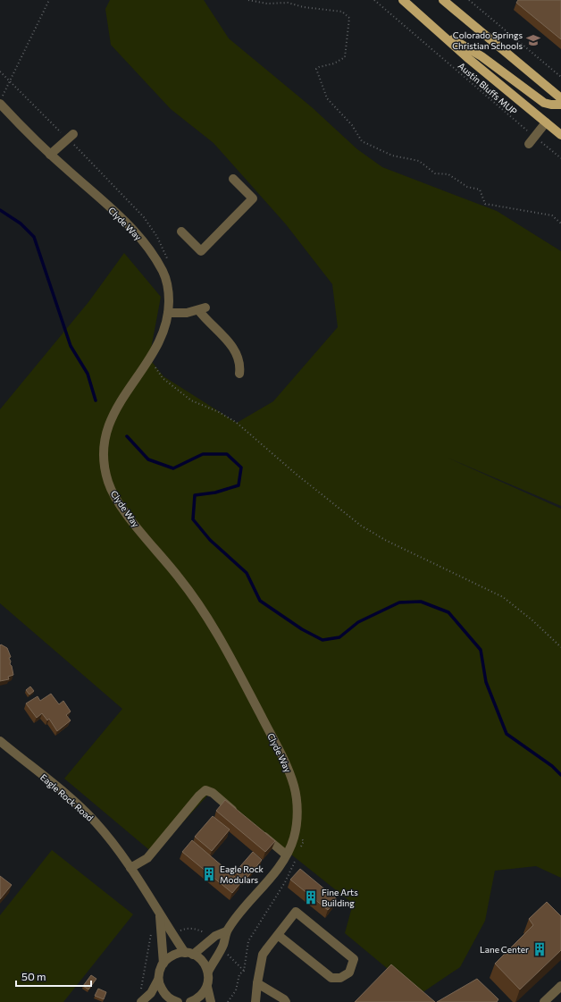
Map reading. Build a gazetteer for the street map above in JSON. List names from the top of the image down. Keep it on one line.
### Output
{"streets":{"street":["Clyde Way","Eagle Rock Road"],"path":["Austin Bluffs MUP"]},"places":{"school or university":["Colorado Springs Christian Schools"],"building":["Eagle Rock Modulars","Fine Arts Building","Lane Center"]},"scale_bar":"50 m"}
